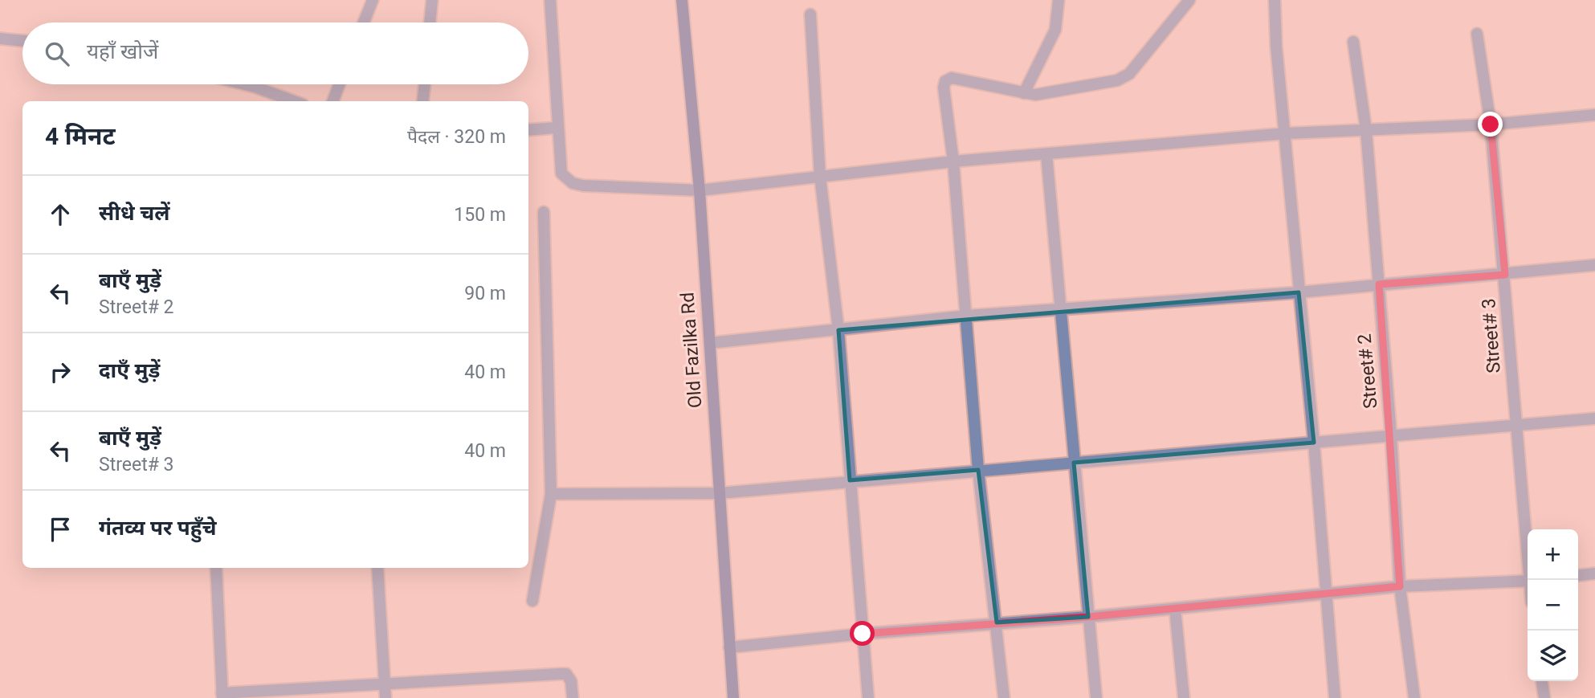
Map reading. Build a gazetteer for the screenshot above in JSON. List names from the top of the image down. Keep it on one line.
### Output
{"streets":{"main road":["Old Fazilka Rd"],"street":["Street# 3","Street# 2"]},"page":{"search":"यहाँ खोजें","heading":["4 मिनट","पैदल · 320 m"],"list":[["सीधे चलें","150 m"],["बाएँ मुड़ें","Street# 2","90 m"],["दाएँ मुड़ें","40 m"],["बाएँ मुड़ें","Street# 3","40 m"],"गंतव्य पर पहुँचे"],"map_buttons":["+","−"]}}
